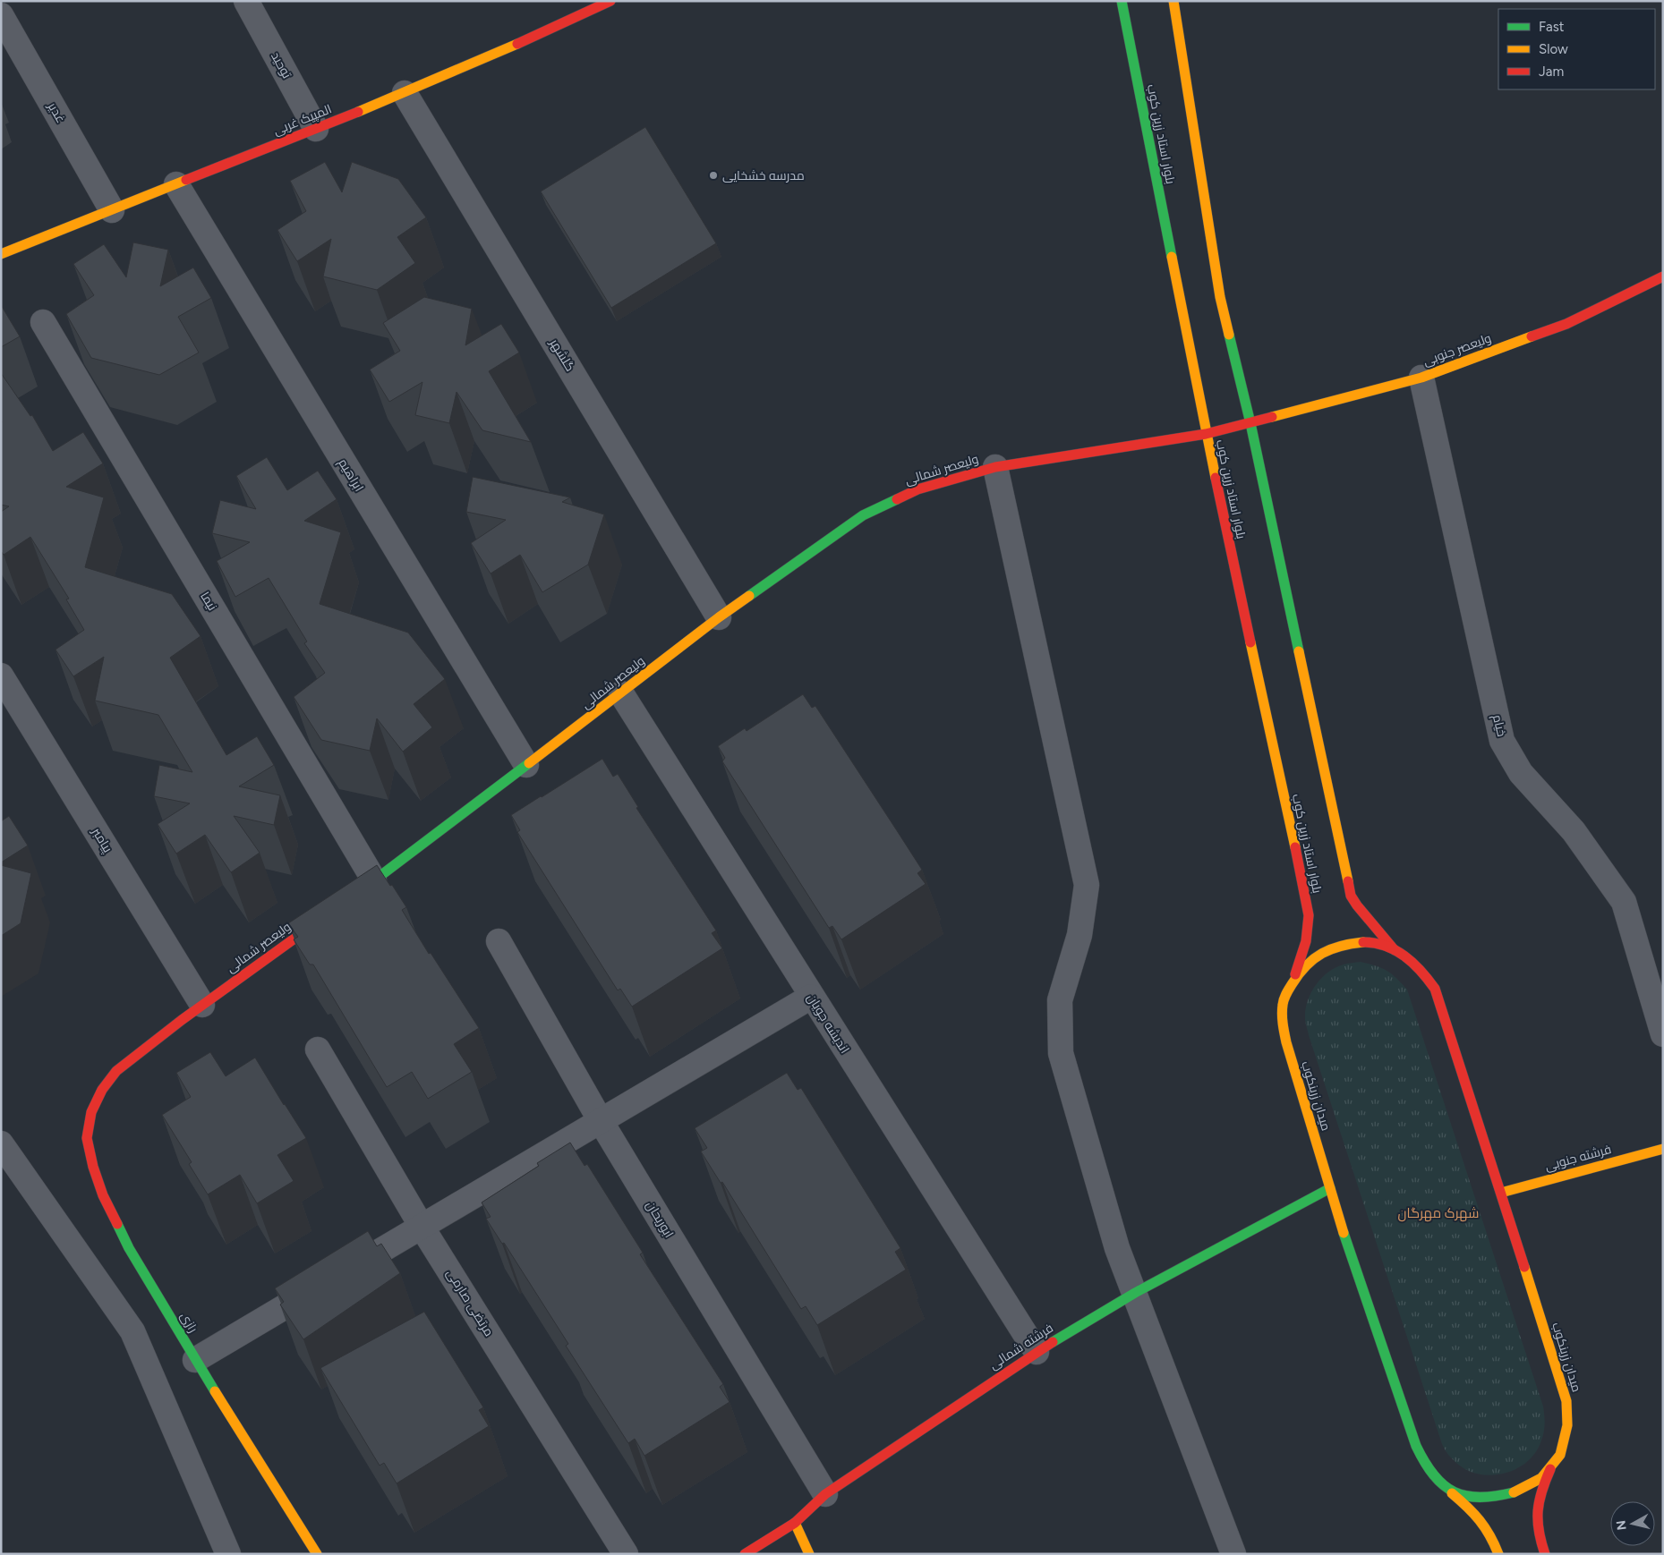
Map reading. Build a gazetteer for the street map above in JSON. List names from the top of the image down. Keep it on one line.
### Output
{"streets":{"street":["توحید","غدیر","المپیک غربی","بلوار استاد زرین کوب","ولیعصر جنوبی","گلشهر","ولیعصر شمالی","ابراهیم","نیما","خیام","پیامبر","اندیشه جویان","میدان زرینکوب","فرشته جنوبی","ابوریحان","مرتضی صارمی","رازی","فرشته شمالی"]},"crossings":[["توحید","المپیک غربی"],["غدیر","المپیک غربی"],["المپیک غربی","گلشهر"],["المپیک غربی","ابراهیم"],["بلوار استاد زرین کوب","ولیعصر جنوبی"],["بلوار استاد زرین کوب","ولیعصر شمالی"],["بلوار استاد زرین کوب","میدان زرینکوب"],["ولیعصر جنوبی","ولیعصر شمالی"],["ولیعصر جنوبی","خیام"],["گلشهر","ولیعصر شمالی"],["ولیعصر شمالی","ابراهیم"],["ولیعصر شمالی","نیما"],["ولیعصر شمالی","پیامبر"],["ولیعصر شمالی","اندیشه جویان"],["ولیعصر شمالی","رازی"],["اندیشه جویان","فرشته شمالی"],["میدان زرینکوب","فرشته جنوبی"],["میدان زرینکوب","فرشته شمالی"],["ابوریحان","فرشته شمالی"]],"districts":["شهرک مهرگان"],"places":["مدرسه خشخایی"],"legend":["Fast","Slow","Jam"],"north":"left"}
